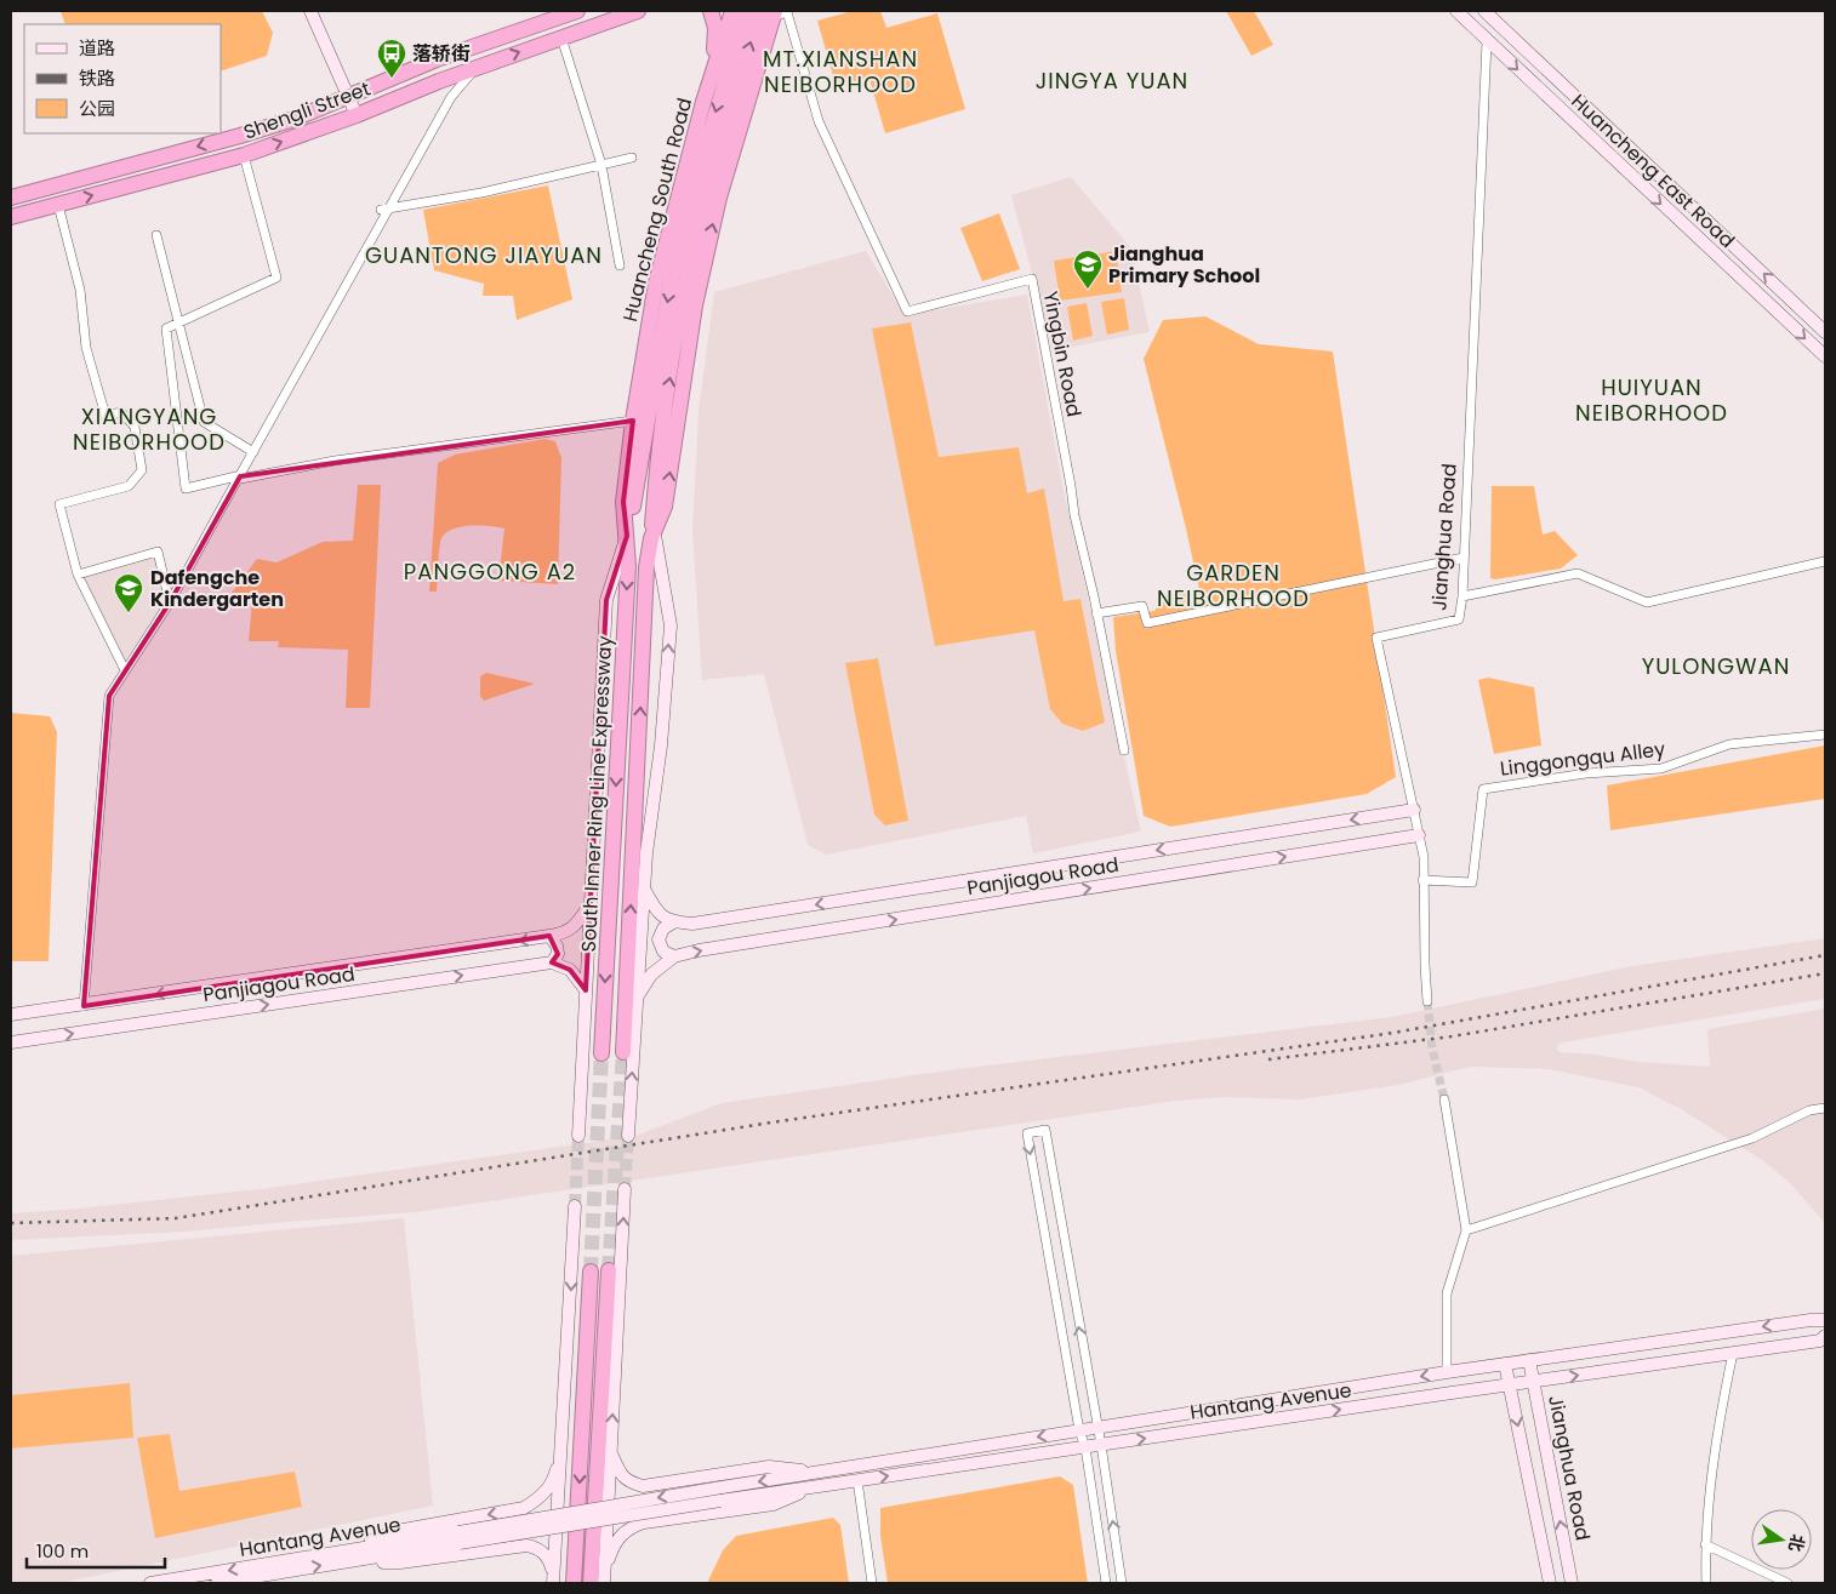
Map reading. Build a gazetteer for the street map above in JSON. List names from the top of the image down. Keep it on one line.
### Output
{"streets":{"highway":["Shengli Street","Huancheng South Road","South Inner Ring Line Expressway"],"main road":["Huancheng East Road","Jianghua Road","Panjiagou Road","Hantang Avenue"],"street":["Yingbin Road","Linggongqu Alley"]},"crossings":[["Huancheng East Road","Jianghua Road"],["Huancheng South Road","South Inner Ring Line Expressway"],["Yingbin Road","South Inner Ring Line Expressway"],["Jianghua Road","Linggongqu Alley"],["Jianghua Road","Panjiagou Road"],["Jianghua Road","Hantang Avenue"]],"districts":["MT.XIANSHAN NEIBORHOOD","JINGYA YUAN","GUANTONG JIAYUAN","HUIYUAN NEIBORHOOD","XIANGYANG NEIBORHOOD","PANGGONG A2","GARDEN NEIBORHOOD","YULONGWAN"],"places":{"bus stop":["落轿街"],"school or university":["Jianghua Primary School","Dafengche Kindergarten"]},"legend":["道路","铁路","公园"],"scale_bar":"100 m","north":"right"}
